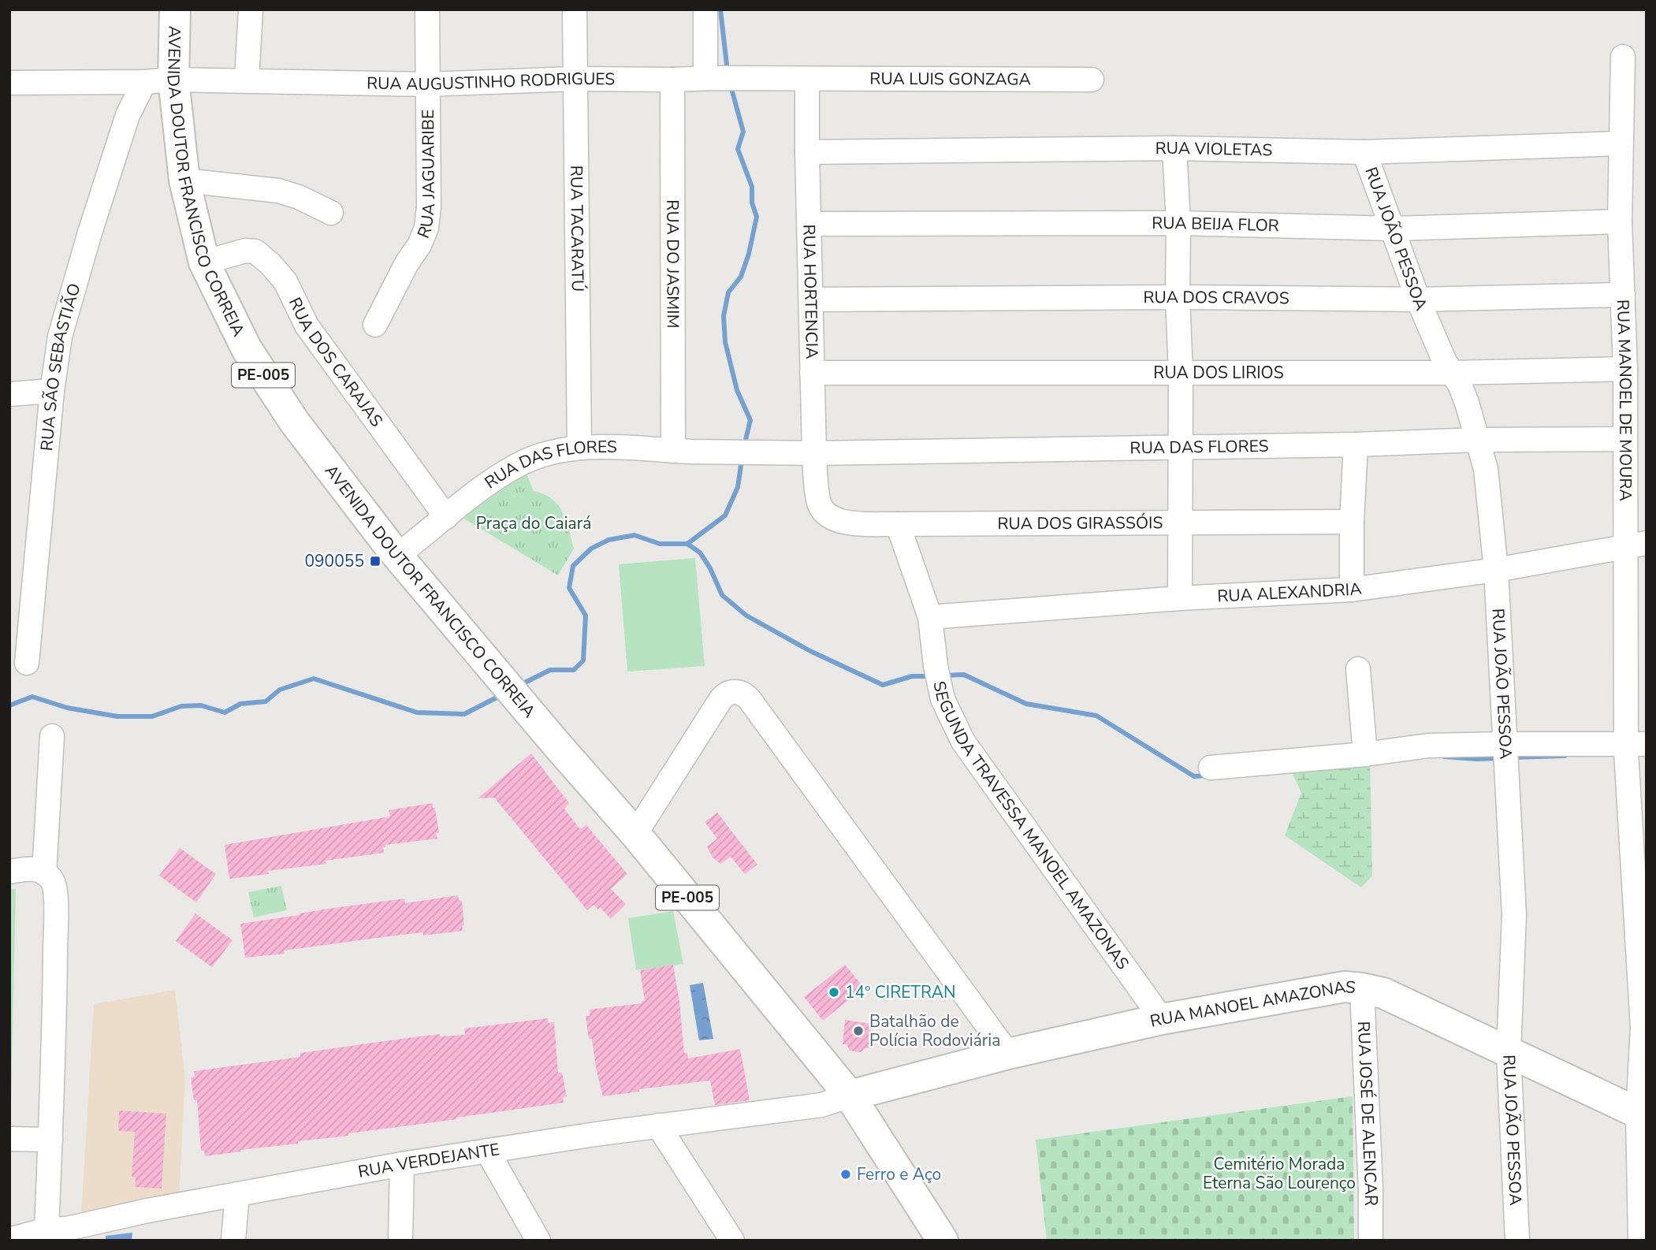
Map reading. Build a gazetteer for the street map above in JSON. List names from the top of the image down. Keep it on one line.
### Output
{"streets":{"main road":["AVENIDA DOUTOR FRANCISCO CORREIA","PE-005","RUA MANOEL AMAZONAS"],"street":["RUA LUIS GONZAGA","RUA AUGUSTINHO RODRIGUES","RUA VIOLETAS","RUA JAGUARIBE","RUA BEIJA FLOR","RUA TACARATÚ","RUA JOÃO PESSOA","RUA DO JASMIM","RUA HORTENCIA","RUA DOS CRAVOS","RUA DOS CARAJAS","RUA SÃO SEBASTIÃO","RUA DOS LIRIOS","RUA MANOEL DE MOURA","RUA DAS FLORES","RUA DOS GIRASSÓIS","RUA ALEXANDRIA","SEGUNDA TRAVESSA MANOEL AMAZONAS","RUA JOSÉ DE ALENCAR","RUA VERDEJANTE"]},"crossings":[["RUA LUIS GONZAGA","RUA AUGUSTINHO RODRIGUES"],["RUA LUIS GONZAGA","RUA HORTENCIA"],["RUA AUGUSTINHO RODRIGUES","RUA JAGUARIBE"],["RUA AUGUSTINHO RODRIGUES","AVENIDA DOUTOR FRANCISCO CORREIA"],["RUA AUGUSTINHO RODRIGUES","RUA TACARATÚ"],["RUA AUGUSTINHO RODRIGUES","RUA DO JASMIM"],["RUA AUGUSTINHO RODRIGUES","RUA HORTENCIA"],["RUA AUGUSTINHO RODRIGUES","RUA SÃO SEBASTIÃO"],["RUA VIOLETAS","RUA JOÃO PESSOA"],["RUA VIOLETAS","RUA HORTENCIA"],["RUA VIOLETAS","RUA MANOEL DE MOURA"],["AVENIDA DOUTOR FRANCISCO CORREIA","RUA DOS CARAJAS"],["AVENIDA DOUTOR FRANCISCO CORREIA","RUA SÃO SEBASTIÃO"],["AVENIDA DOUTOR FRANCISCO CORREIA","PE-005"],["AVENIDA DOUTOR FRANCISCO CORREIA","RUA DAS FLORES"],["AVENIDA DOUTOR FRANCISCO CORREIA","RUA MANOEL AMAZONAS"],["AVENIDA DOUTOR FRANCISCO CORREIA","RUA VERDEJANTE"],["RUA BEIJA FLOR","RUA JOÃO PESSOA"],["RUA BEIJA FLOR","RUA HORTENCIA"],["RUA BEIJA FLOR","RUA MANOEL DE MOURA"],["RUA TACARATÚ","RUA DAS FLORES"],["RUA JOÃO PESSOA","RUA DOS CRAVOS"],["RUA JOÃO PESSOA","RUA DOS LIRIOS"],["RUA JOÃO PESSOA","RUA DAS FLORES"],["RUA JOÃO PESSOA","RUA ALEXANDRIA"],["RUA JOÃO PESSOA","RUA MANOEL AMAZONAS"],["RUA DO JASMIM","RUA DAS FLORES"],["RUA HORTENCIA","RUA DOS CRAVOS"],["RUA HORTENCIA","RUA DOS LIRIOS"],["RUA HORTENCIA","RUA DAS FLORES"],["RUA HORTENCIA","RUA DOS GIRASSÓIS"],["RUA DOS CRAVOS","RUA MANOEL DE MOURA"],["RUA DOS CARAJAS","RUA DAS FLORES"],["RUA DOS LIRIOS","RUA MANOEL DE MOURA"],["PE-005","RUA MANOEL AMAZONAS"],["PE-005","RUA VERDEJANTE"],["RUA MANOEL DE MOURA","RUA DAS FLORES"],["RUA MANOEL DE MOURA","RUA ALEXANDRIA"],["RUA MANOEL DE MOURA","RUA MANOEL AMAZONAS"],["RUA ALEXANDRIA","SEGUNDA TRAVESSA MANOEL AMAZONAS"],["SEGUNDA TRAVESSA MANOEL AMAZONAS","RUA MANOEL AMAZONAS"],["RUA MANOEL AMAZONAS","RUA JOSÉ DE ALENCAR"],["RUA MANOEL AMAZONAS","RUA VERDEJANTE"]],"parks":["Praça do Caiará","Cemitério Morada Eterna São Lourenço"],"places":{"transit":["090055"],"other":["14º CIRETRAN","Batalhão de Polícia Rodoviária","Ferro e Aço"]}}
